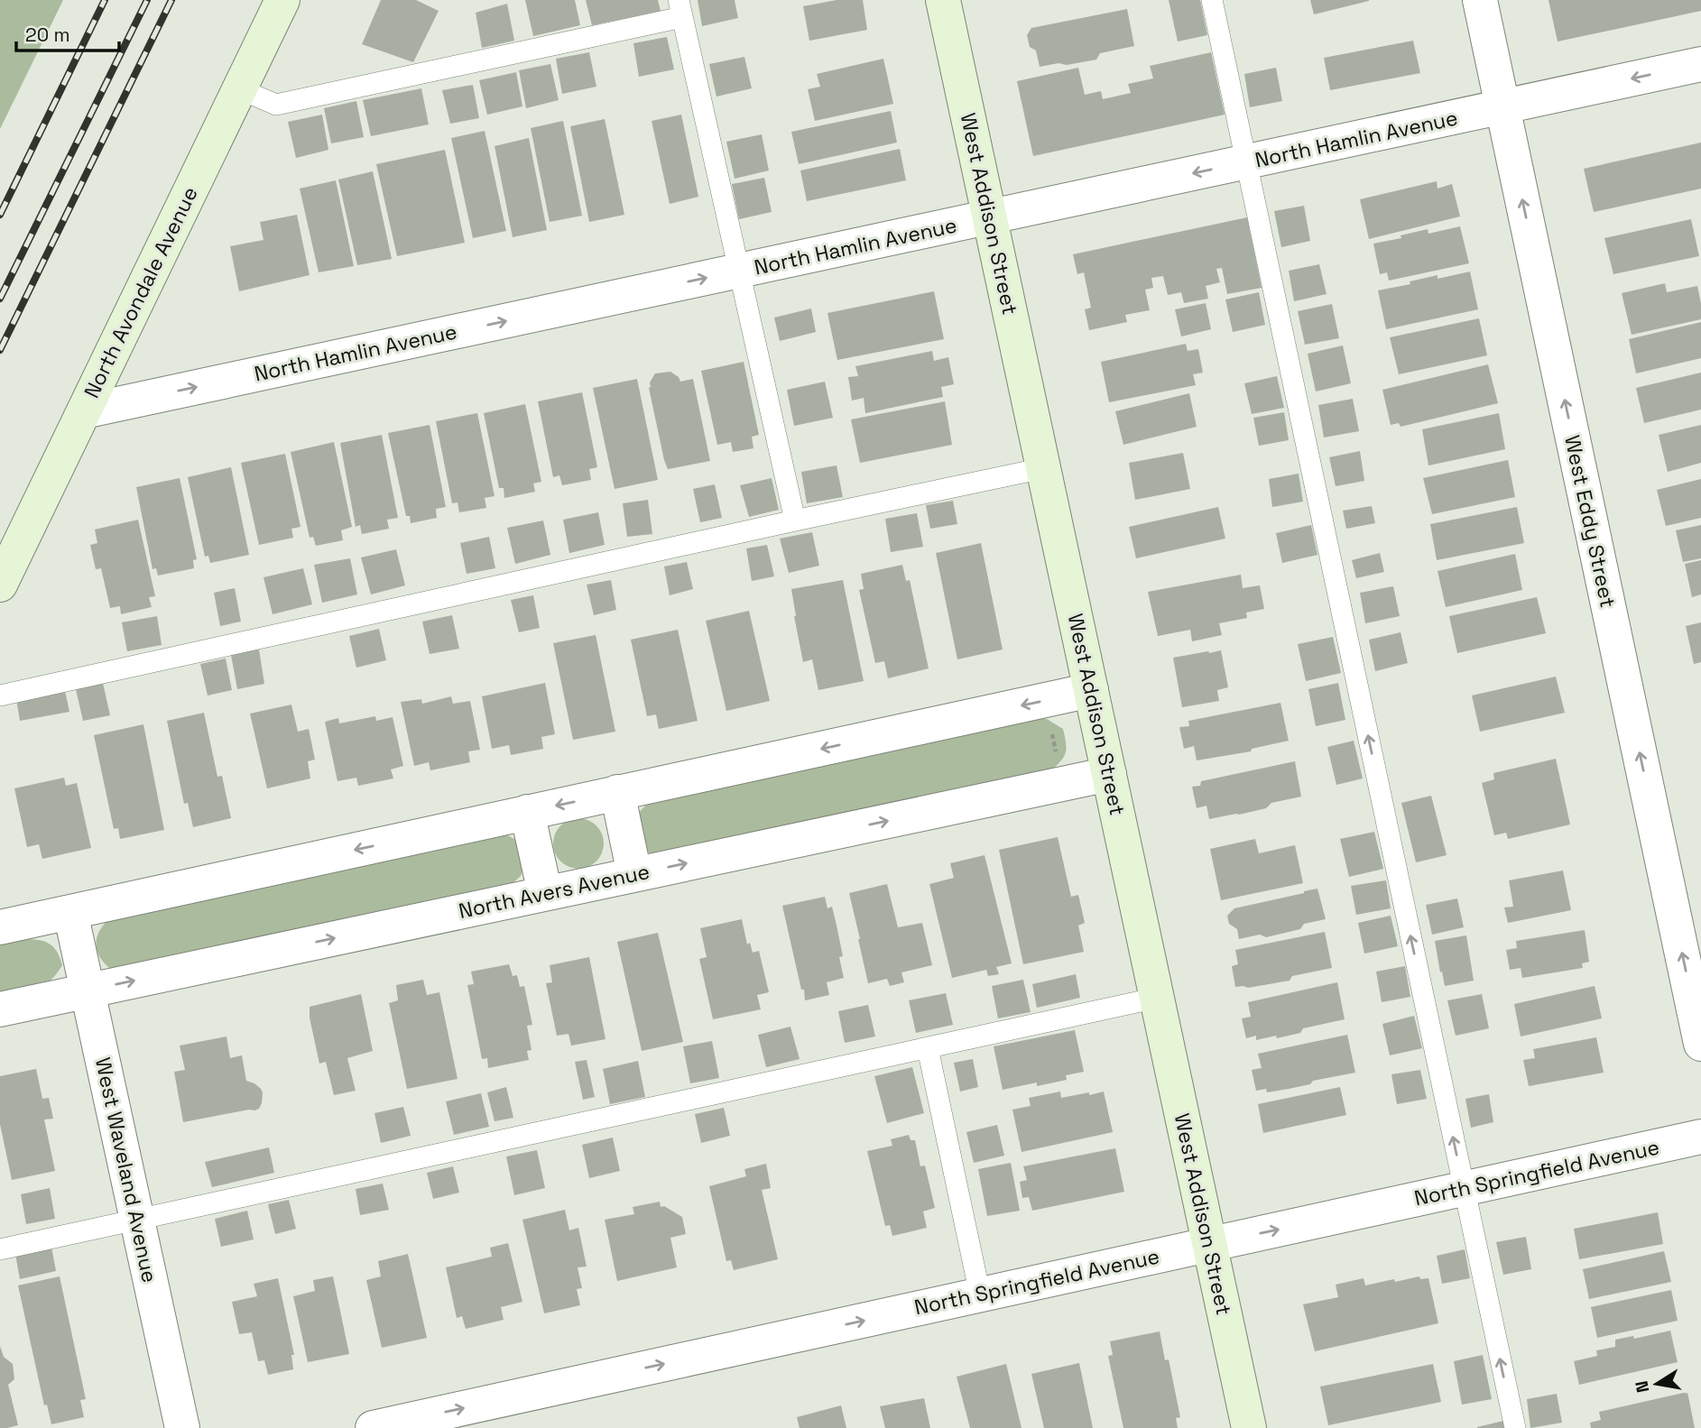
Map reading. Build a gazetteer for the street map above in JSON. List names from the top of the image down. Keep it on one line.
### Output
{"streets":{"street":["North Hamlin Avenue","West Addison Street","North Avondale Avenue","West Eddy Street","North Avers Avenue","West Waveland Avenue","North Springfield Avenue"]},"crossings":[["North Hamlin Avenue","West Addison Street"],["North Hamlin Avenue","North Avondale Avenue"],["North Hamlin Avenue","West Eddy Street"],["West Addison Street","North Avers Avenue"],["West Addison Street","North Springfield Avenue"],["North Avers Avenue","West Waveland Avenue"]],"one_way":["West Eddy Street","North Springfield Avenue"],"scale_bar":"20 m","north":"left"}
